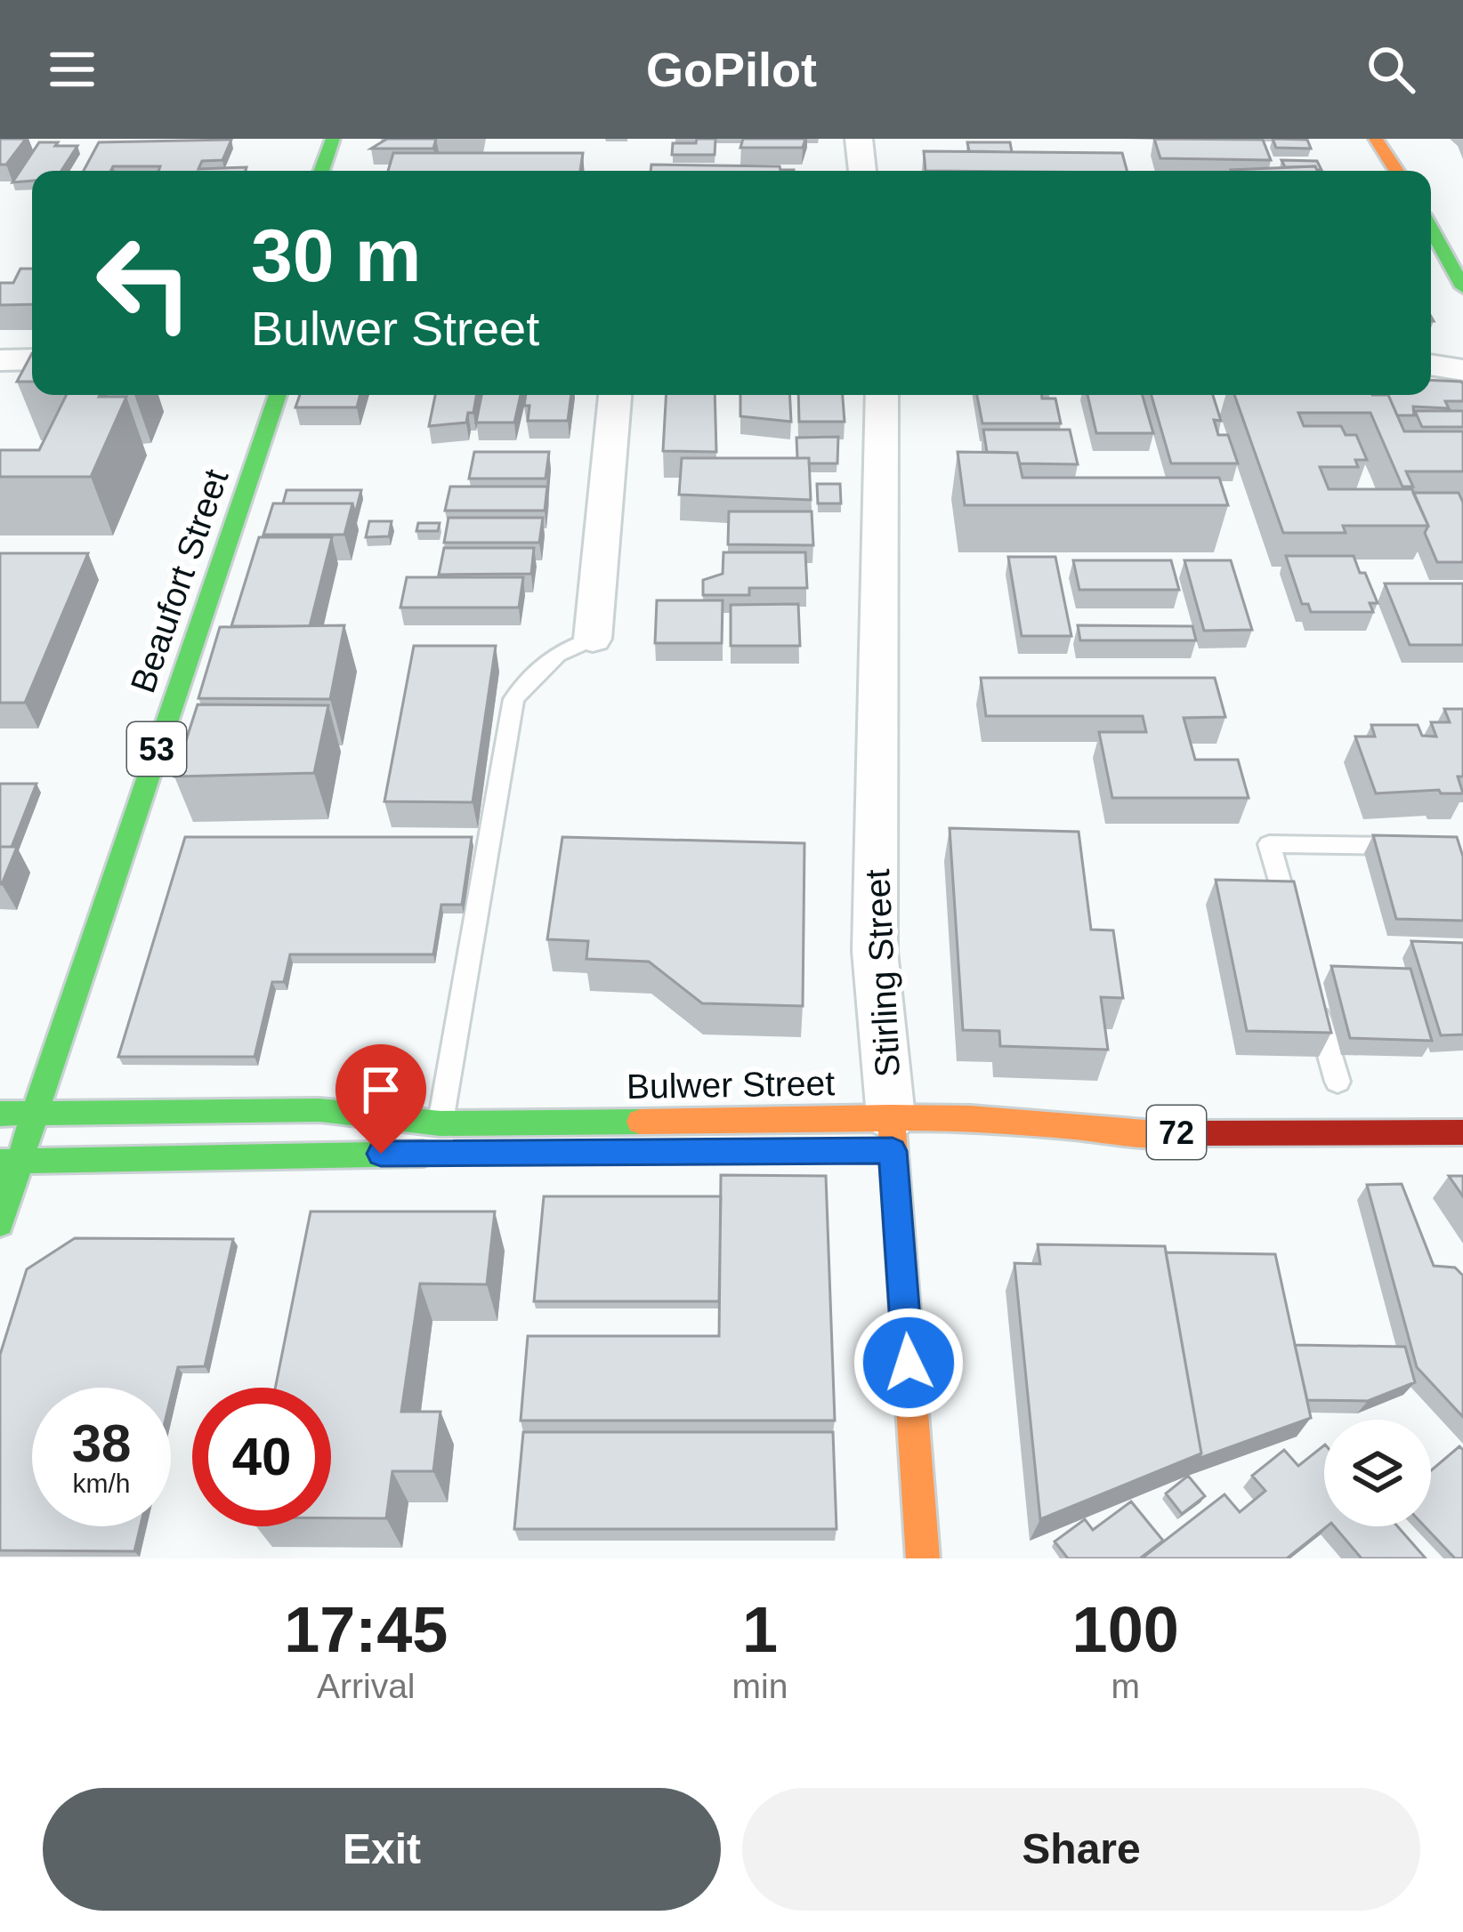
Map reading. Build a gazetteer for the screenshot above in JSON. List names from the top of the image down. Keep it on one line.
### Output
{"streets":{"main road":["Beaufort Street","53","Stirling Street","Bulwer Street","72"]},"crossings":[["Beaufort Street","Bulwer Street"],["Stirling Street","Bulwer Street"]],"page":{"header":"GoPilot","turn":["30 m","Bulwer Street"],"speed":"38 km/h","limit":"40","eta":["17:45","Arrival","1","min","100","m"],"buttons":["Exit","Share"]}}
